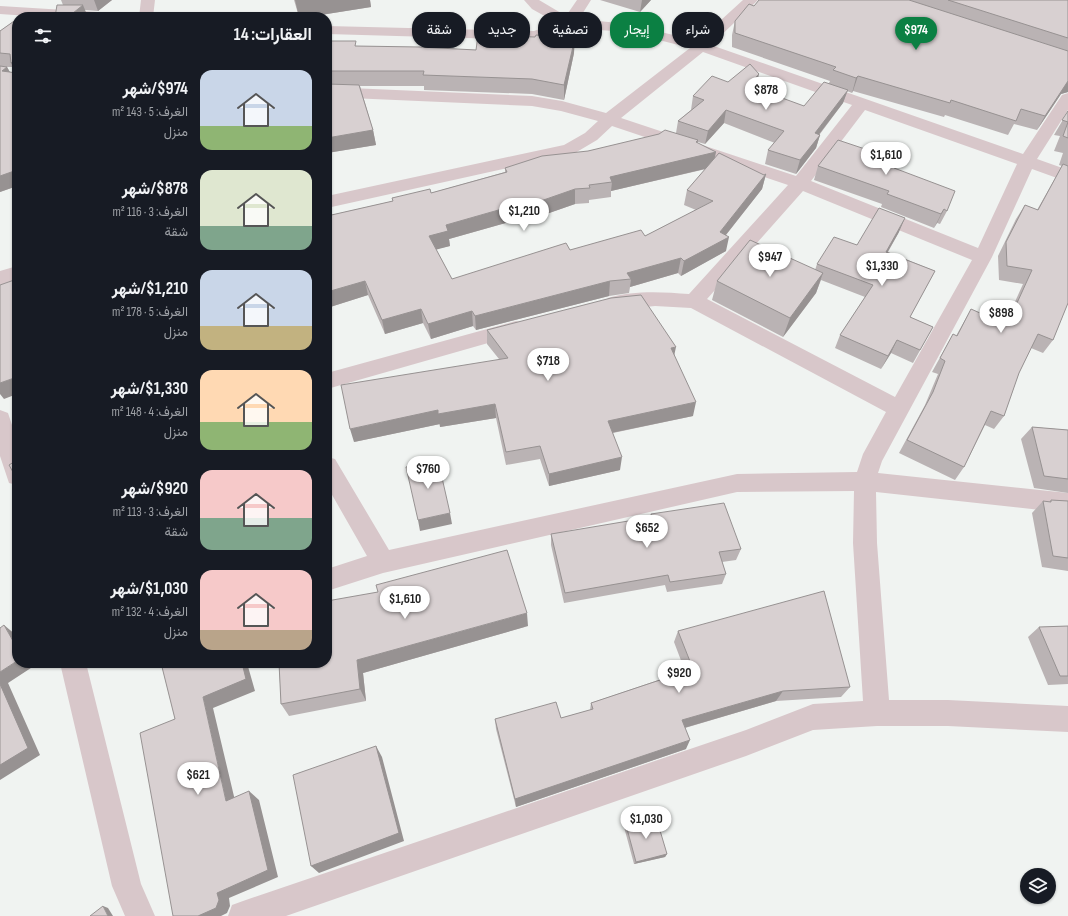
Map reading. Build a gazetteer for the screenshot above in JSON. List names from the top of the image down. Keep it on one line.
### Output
{"page":{"chip":["شراء","إيجار","تصفية","جديد","شقة"],"heading":"العقارات: 14","price":["$974","$878","$1,610","$1,210","$947","$1,330","$898","$718","$760","$652","$1,610","$920","$621","$1,030"],"list":[{"name":"$974/شهر","note":"الغرف: 5 · 143 m² · منزل"},{"name":"$878/شهر","note":"الغرف: 3 · 116 m² · شقة"},{"name":"$1,210/شهر","note":"الغرف: 5 · 178 m² · منزل"},{"name":"$1,330/شهر","note":"الغرف: 4 · 148 m² · منزل"},{"name":"$920/شهر","note":"الغرف: 3 · 113 m² · شقة"},{"name":"$1,030/شهر","note":"الغرف: 4 · 132 m² · منزل"}]}}
